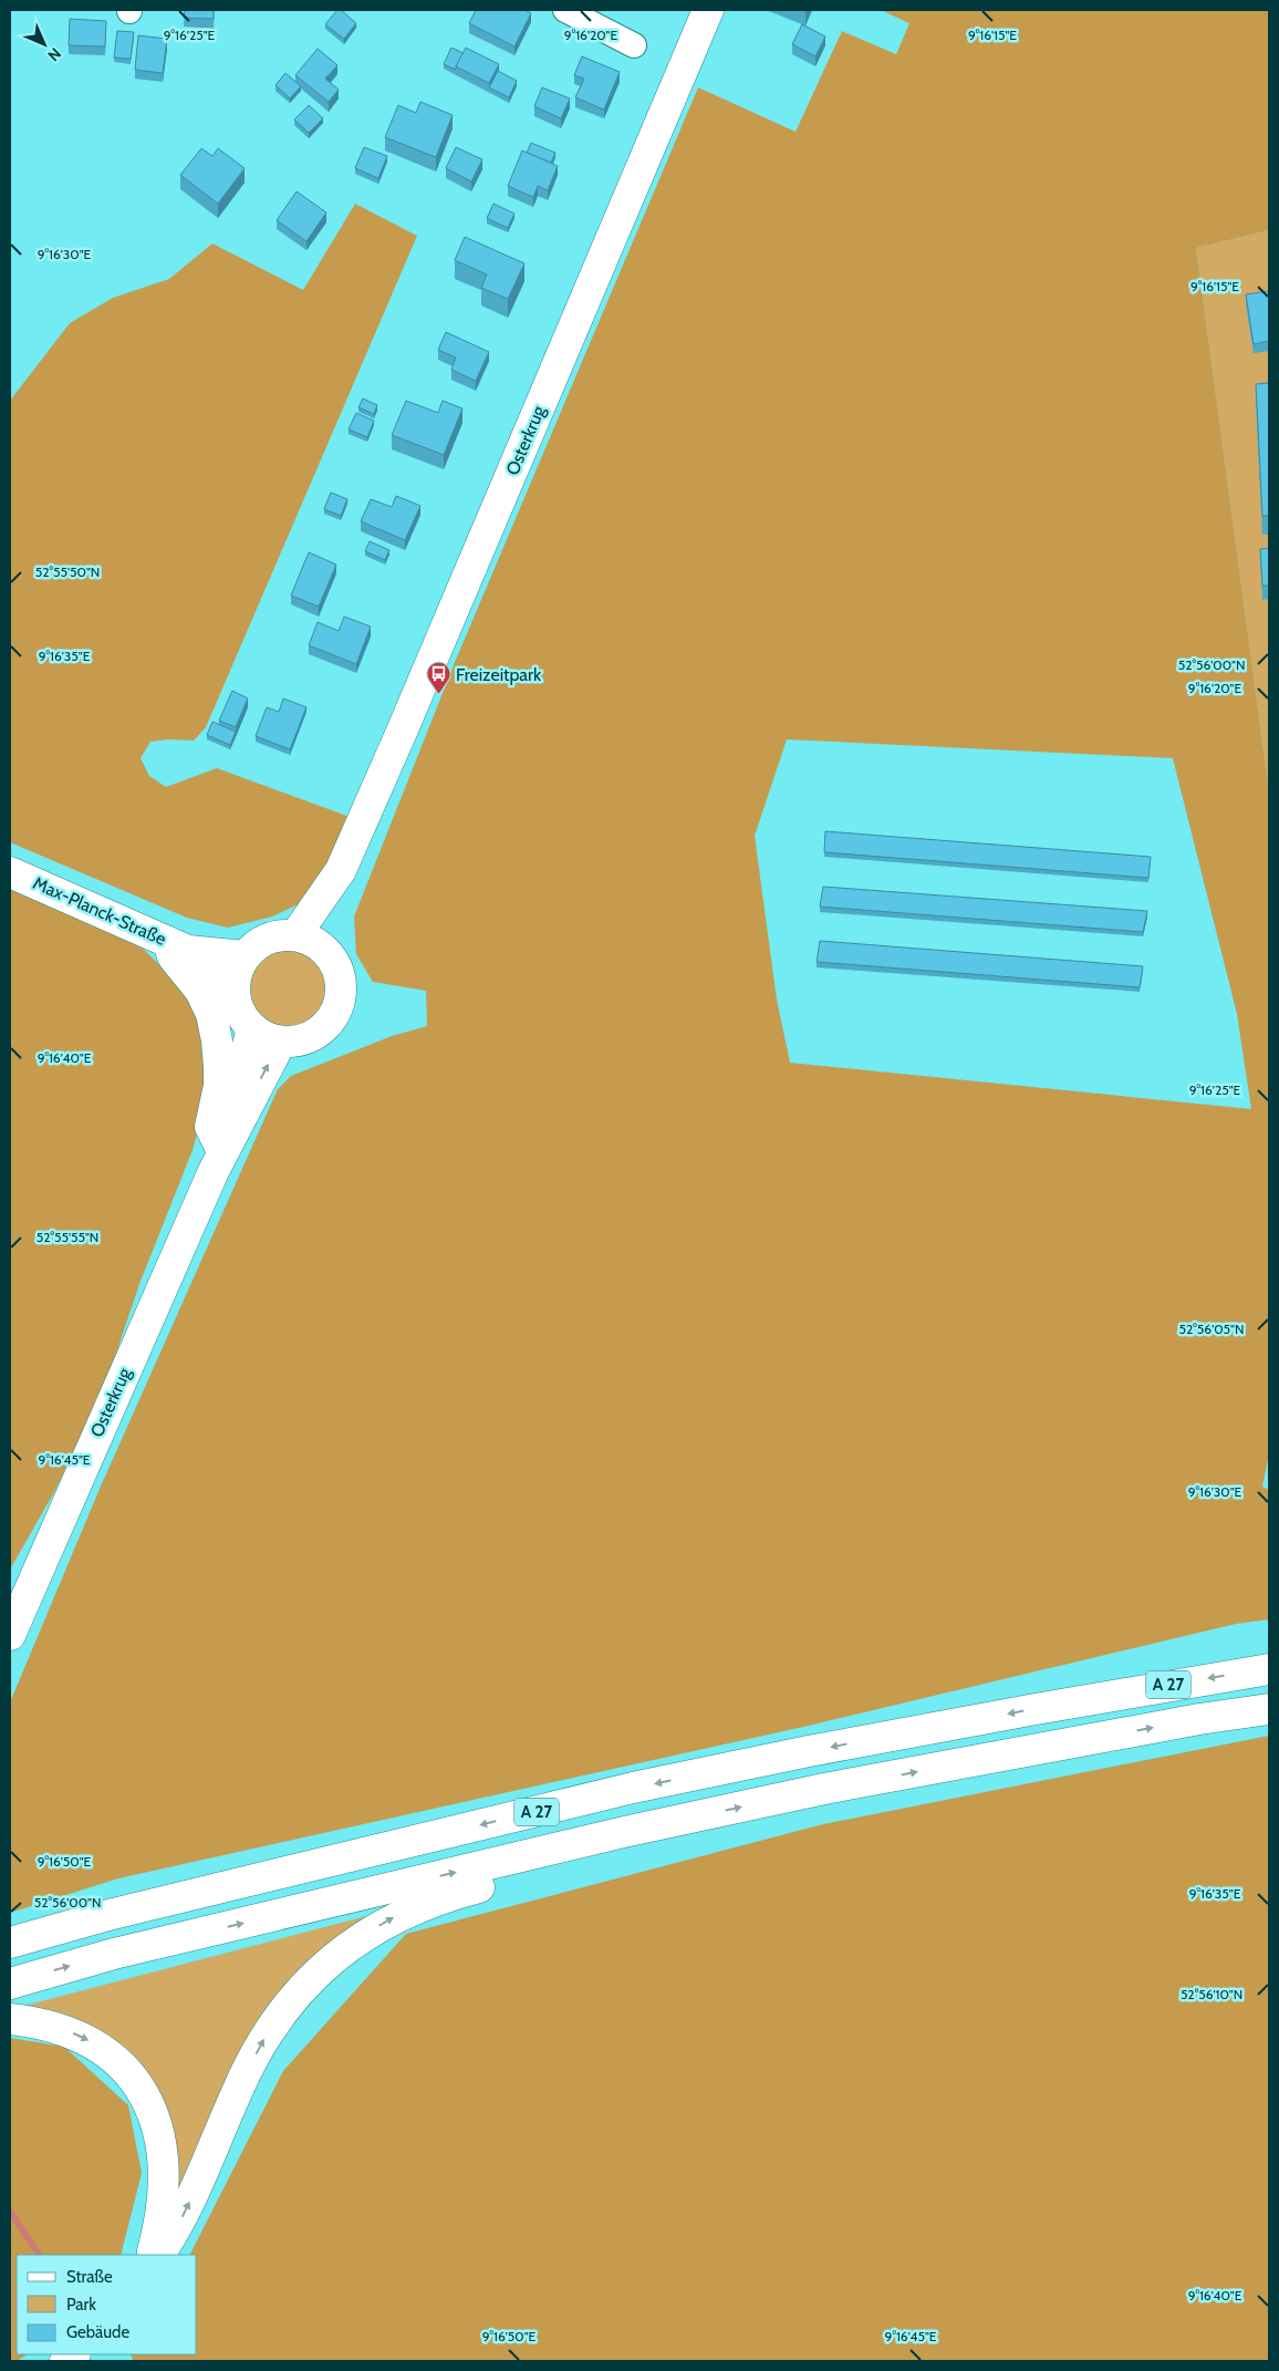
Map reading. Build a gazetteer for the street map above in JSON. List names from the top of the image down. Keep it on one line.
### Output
{"streets":{"main road":["Osterkrug","Max-Planck-Straße","A 27"]},"crossings":[["Osterkrug","Max-Planck-Straße"]],"places":{"bus stop":["Freizeitpark"]},"legend":["Straße","Park","Gebäude"],"north":"bottom right","coordinates":["9°16'25\"E","9°16'20\"E","9°16'15\"E","9°16'30\"E","52°55'50\"N","9°16'35\"E","52°56'00\"N","9°16'40\"E","52°55'55\"N","52°56'05\"N","9°16'45\"E","9°16'50\"E","52°56'10\"N"]}
